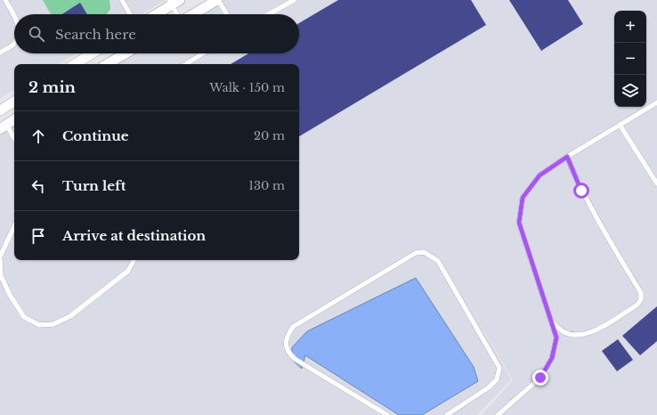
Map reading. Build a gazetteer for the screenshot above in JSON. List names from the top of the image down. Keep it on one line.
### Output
{"page":{"map_buttons":["+","−"],"search":"Search here","heading":["2 min","Walk · 150 m"],"list":[["Continue","20 m"],["Turn left","130 m"],"Arrive at destination"]}}
